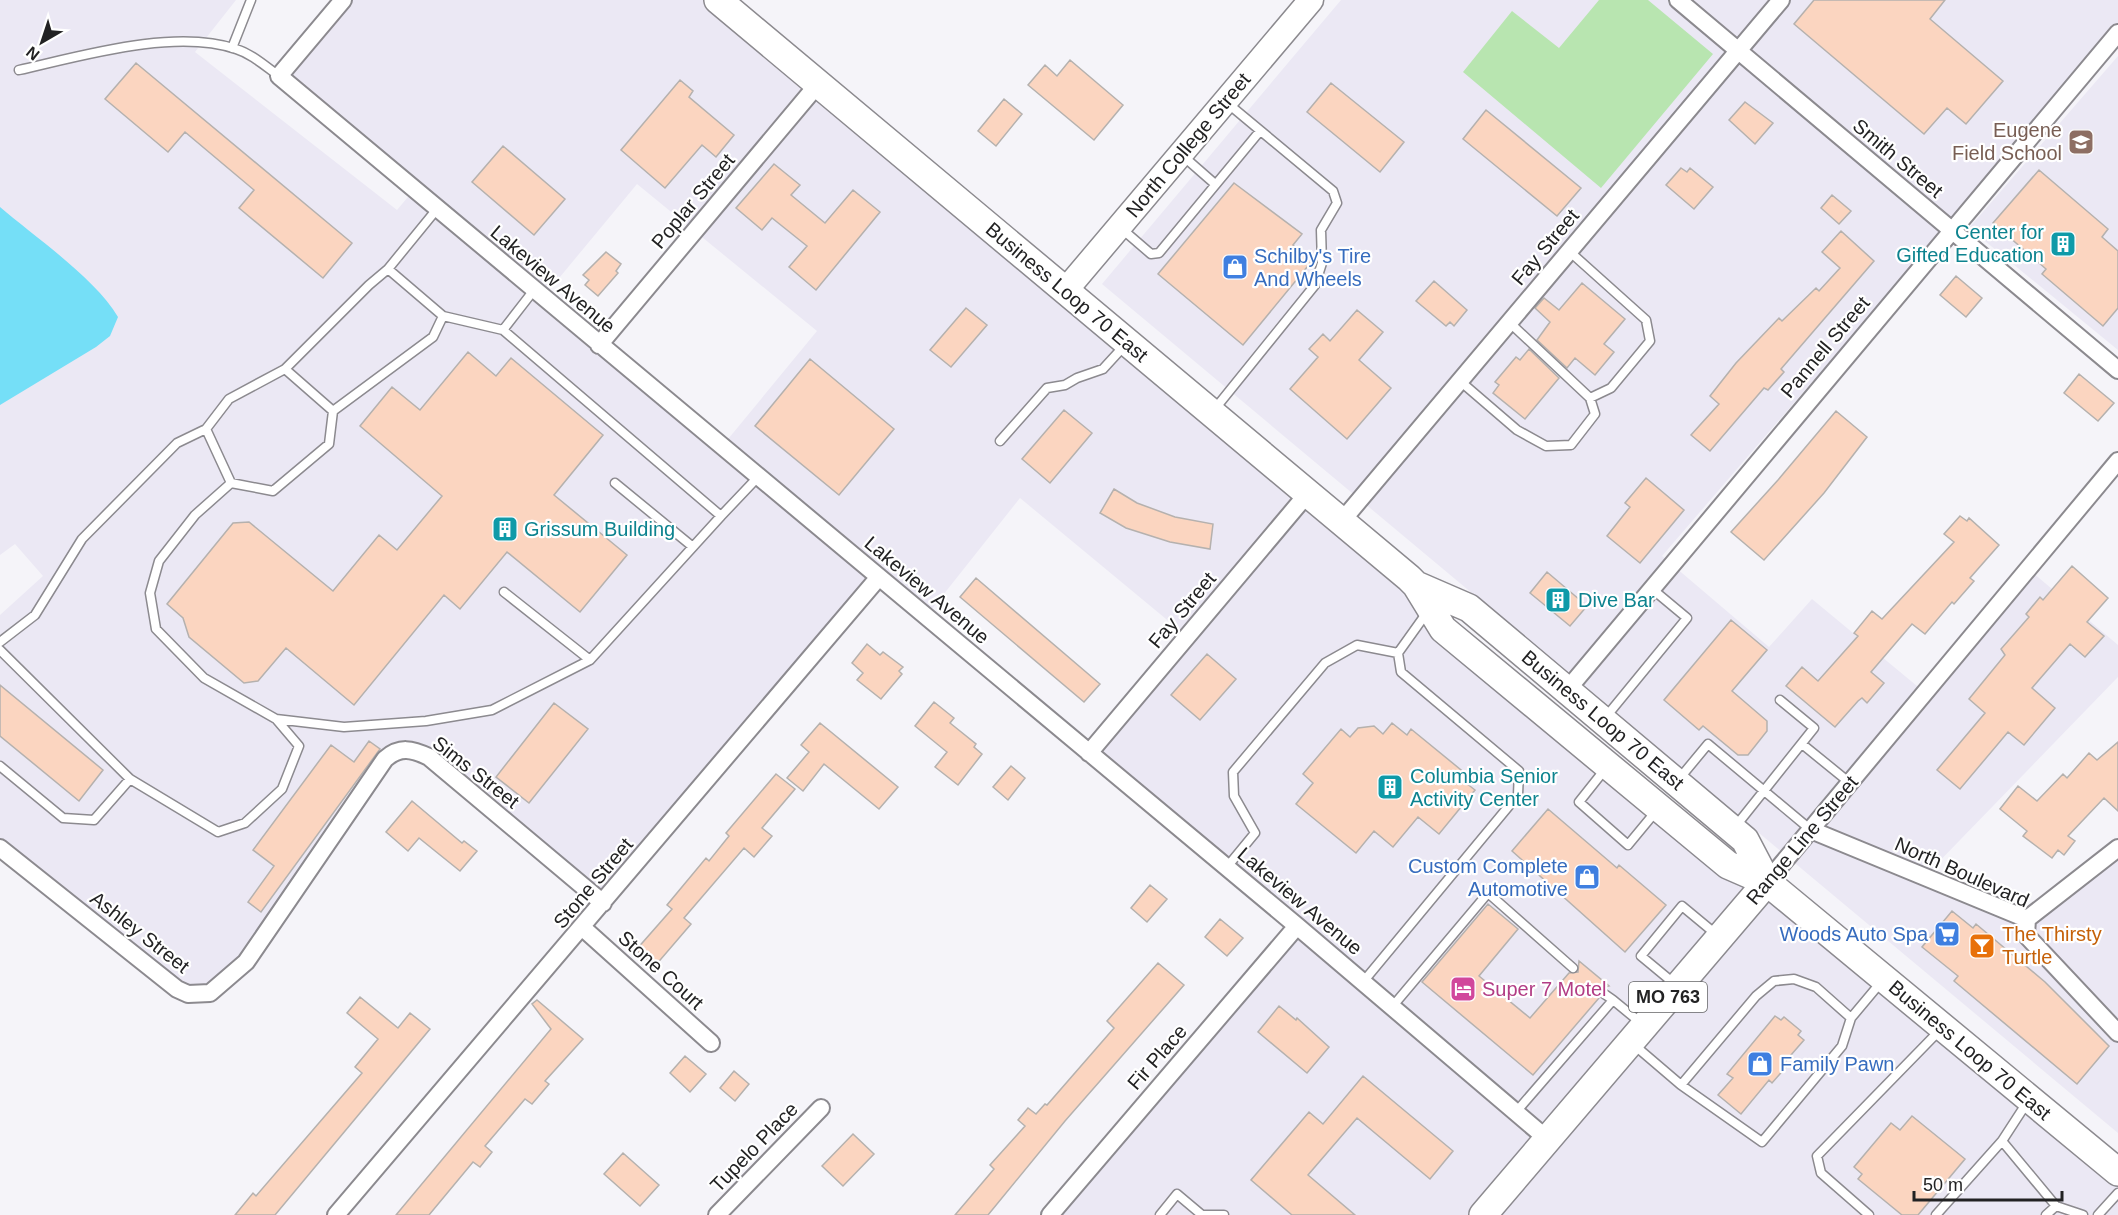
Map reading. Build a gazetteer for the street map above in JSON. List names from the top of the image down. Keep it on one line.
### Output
{"streets":{"main road":["North College Street","Business Loop 70 East","Range Line Street","MO 763"],"street":["Smith Street","Poplar Street","Fay Street","Lakeview Avenue","Pannell Street","Sims Street","North Boulevard","Stone Street","Ashley Street","Stone Court","Fir Place","Tupelo Place"]},"crossings":[["North College Street","Business Loop 70 East"],["Smith Street","Fay Street"],["Smith Street","Pannell Street"],["Poplar Street","Lakeview Avenue"],["Poplar Street","Business Loop 70 East"],["Fay Street","Lakeview Avenue"],["Fay Street","Business Loop 70 East"],["Lakeview Avenue","Range Line Street"],["Lakeview Avenue","Stone Street"],["Lakeview Avenue","Fir Place"],["Business Loop 70 East","Pannell Street"],["Business Loop 70 East","Range Line Street"],["Sims Street","Stone Street"],["Sims Street","Ashley Street"],["Range Line Street","North Boulevard"],["Stone Street","Stone Court"]],"places":{"school or university":["Eugene Field School"],"building":["Center for Gifted Education","Grissum Building","Dive Bar","Columbia Senior Activity Center"],"shop":["Schilby's Tire And Wheels","Custom Complete Automotive","Family Pawn"],"supermarket":["Woods Auto Spa"],"bar":["The Thirsty Turtle"],"hotel":["Super 7 Motel"]},"scale_bar":"50 m","north":"bottom left"}
